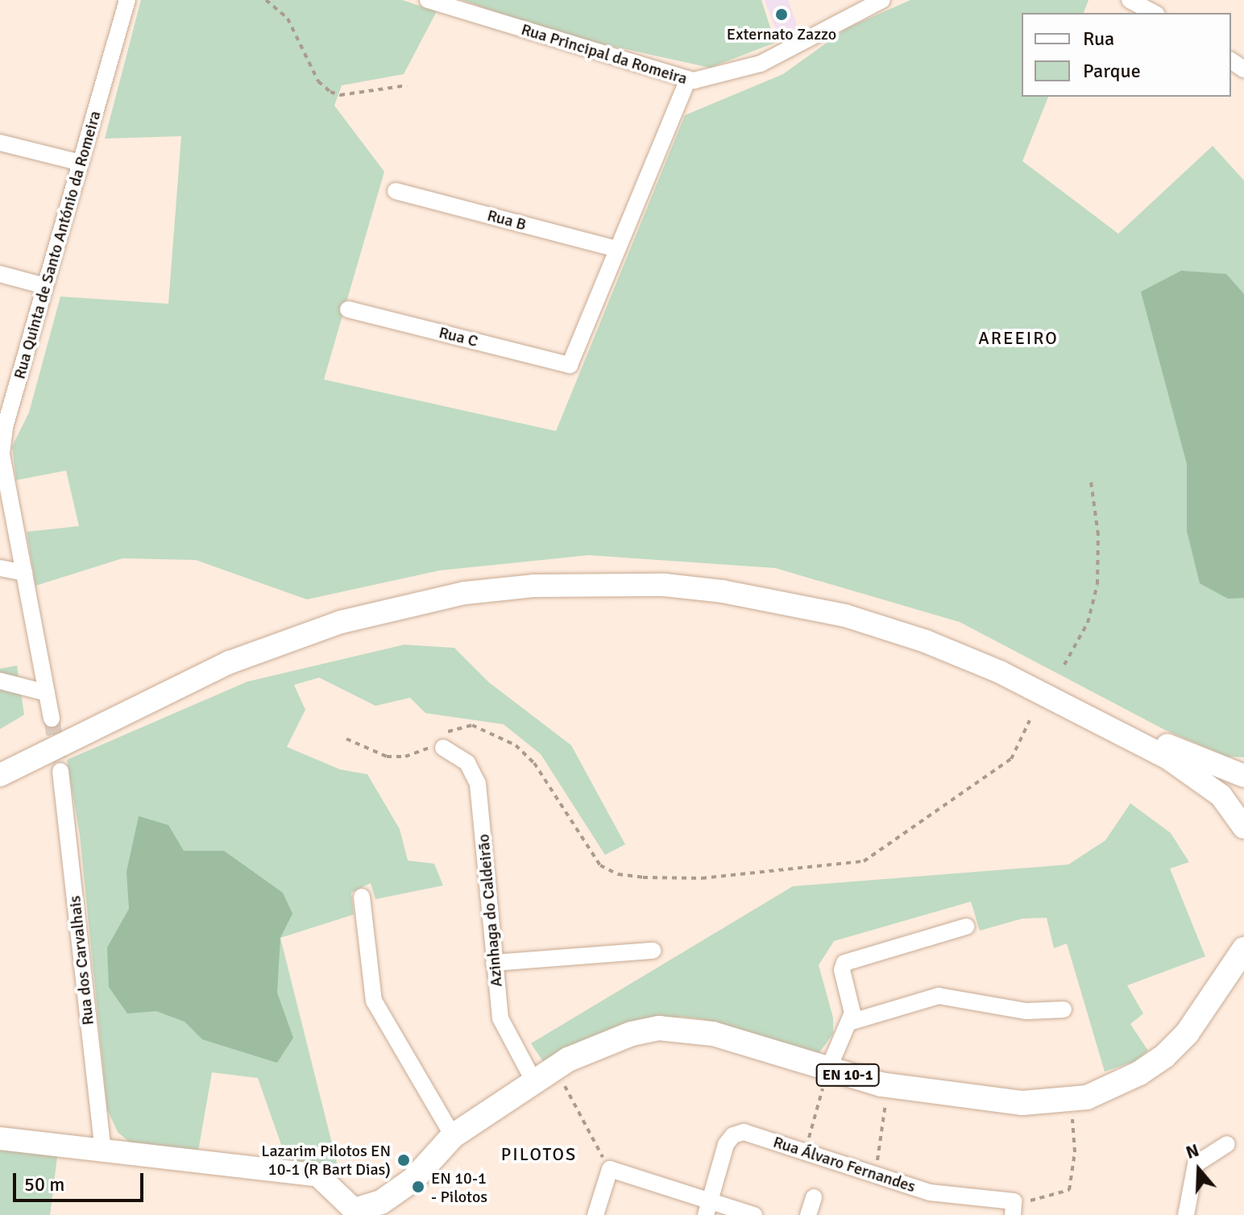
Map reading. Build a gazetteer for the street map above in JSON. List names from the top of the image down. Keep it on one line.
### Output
{"streets":{"main road":["EN 10-1"],"street":["Rua Principal da Romeira","Rua B","Rua Quinta de Santo António da Romeira","Rua C","Azinhaga do Caldeirão","Rua dos Carvalhais","Rua Álvaro Fernandes"]},"crossings":[["Rua B","Rua C"],["Azinhaga do Caldeirão","EN 10-1"]],"districts":["AREEIRO","PILOTOS"],"places":["Externato Zazzo","Lazarim Pilotos EN 10-1 (R Bart Dias)","EN 10-1 - Pilotos"],"legend":["Rua","Parque"],"scale_bar":"50 m","north":"top"}
